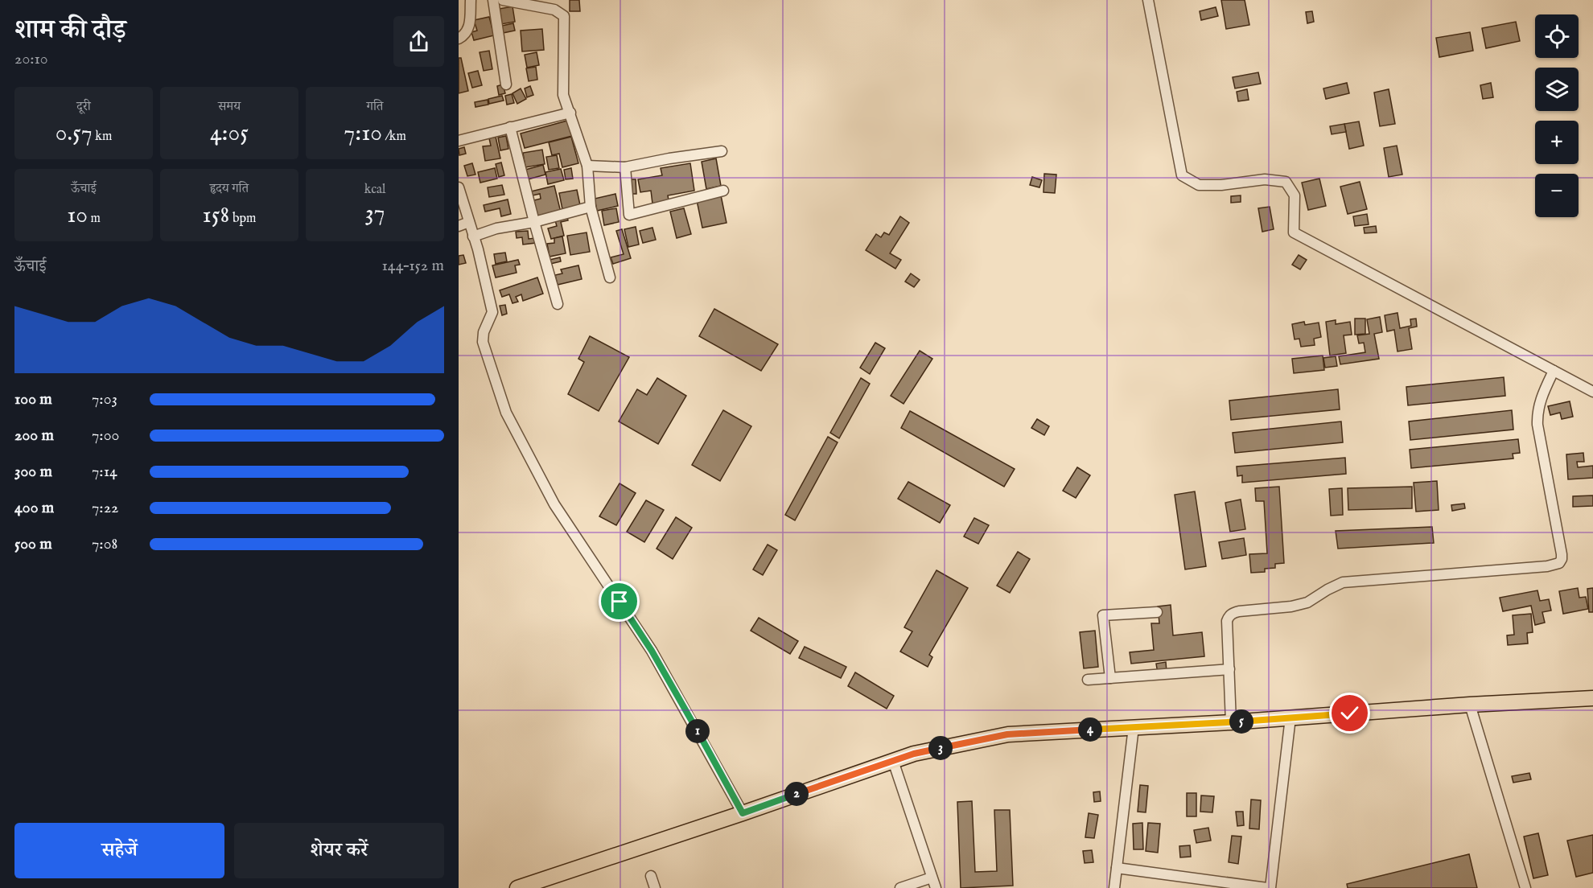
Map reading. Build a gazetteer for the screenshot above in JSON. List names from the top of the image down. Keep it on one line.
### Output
{"page":{"heading":["शाम की दौड़","20:10"],"map_buttons":["+","−"],"stats":[["दूरी","0.57 km"],["समय","4:05"],["गति","7:10 /km"],["ऊँचाई","10 m"],["हृदय गति","158 bpm"],["kcal","37"]],"chart":["ऊँचाई","144–152 m"],"list":[{"name":"100 m","note":"7:03"},{"name":"200 m","note":"7:00"},{"name":"300 m","note":"7:14"},{"name":"400 m","note":"7:22"},{"name":"500 m","note":"7:08"}],"pins":["5","4","1","3","2"],"buttons":["सहेजें","शेयर करें"]}}
